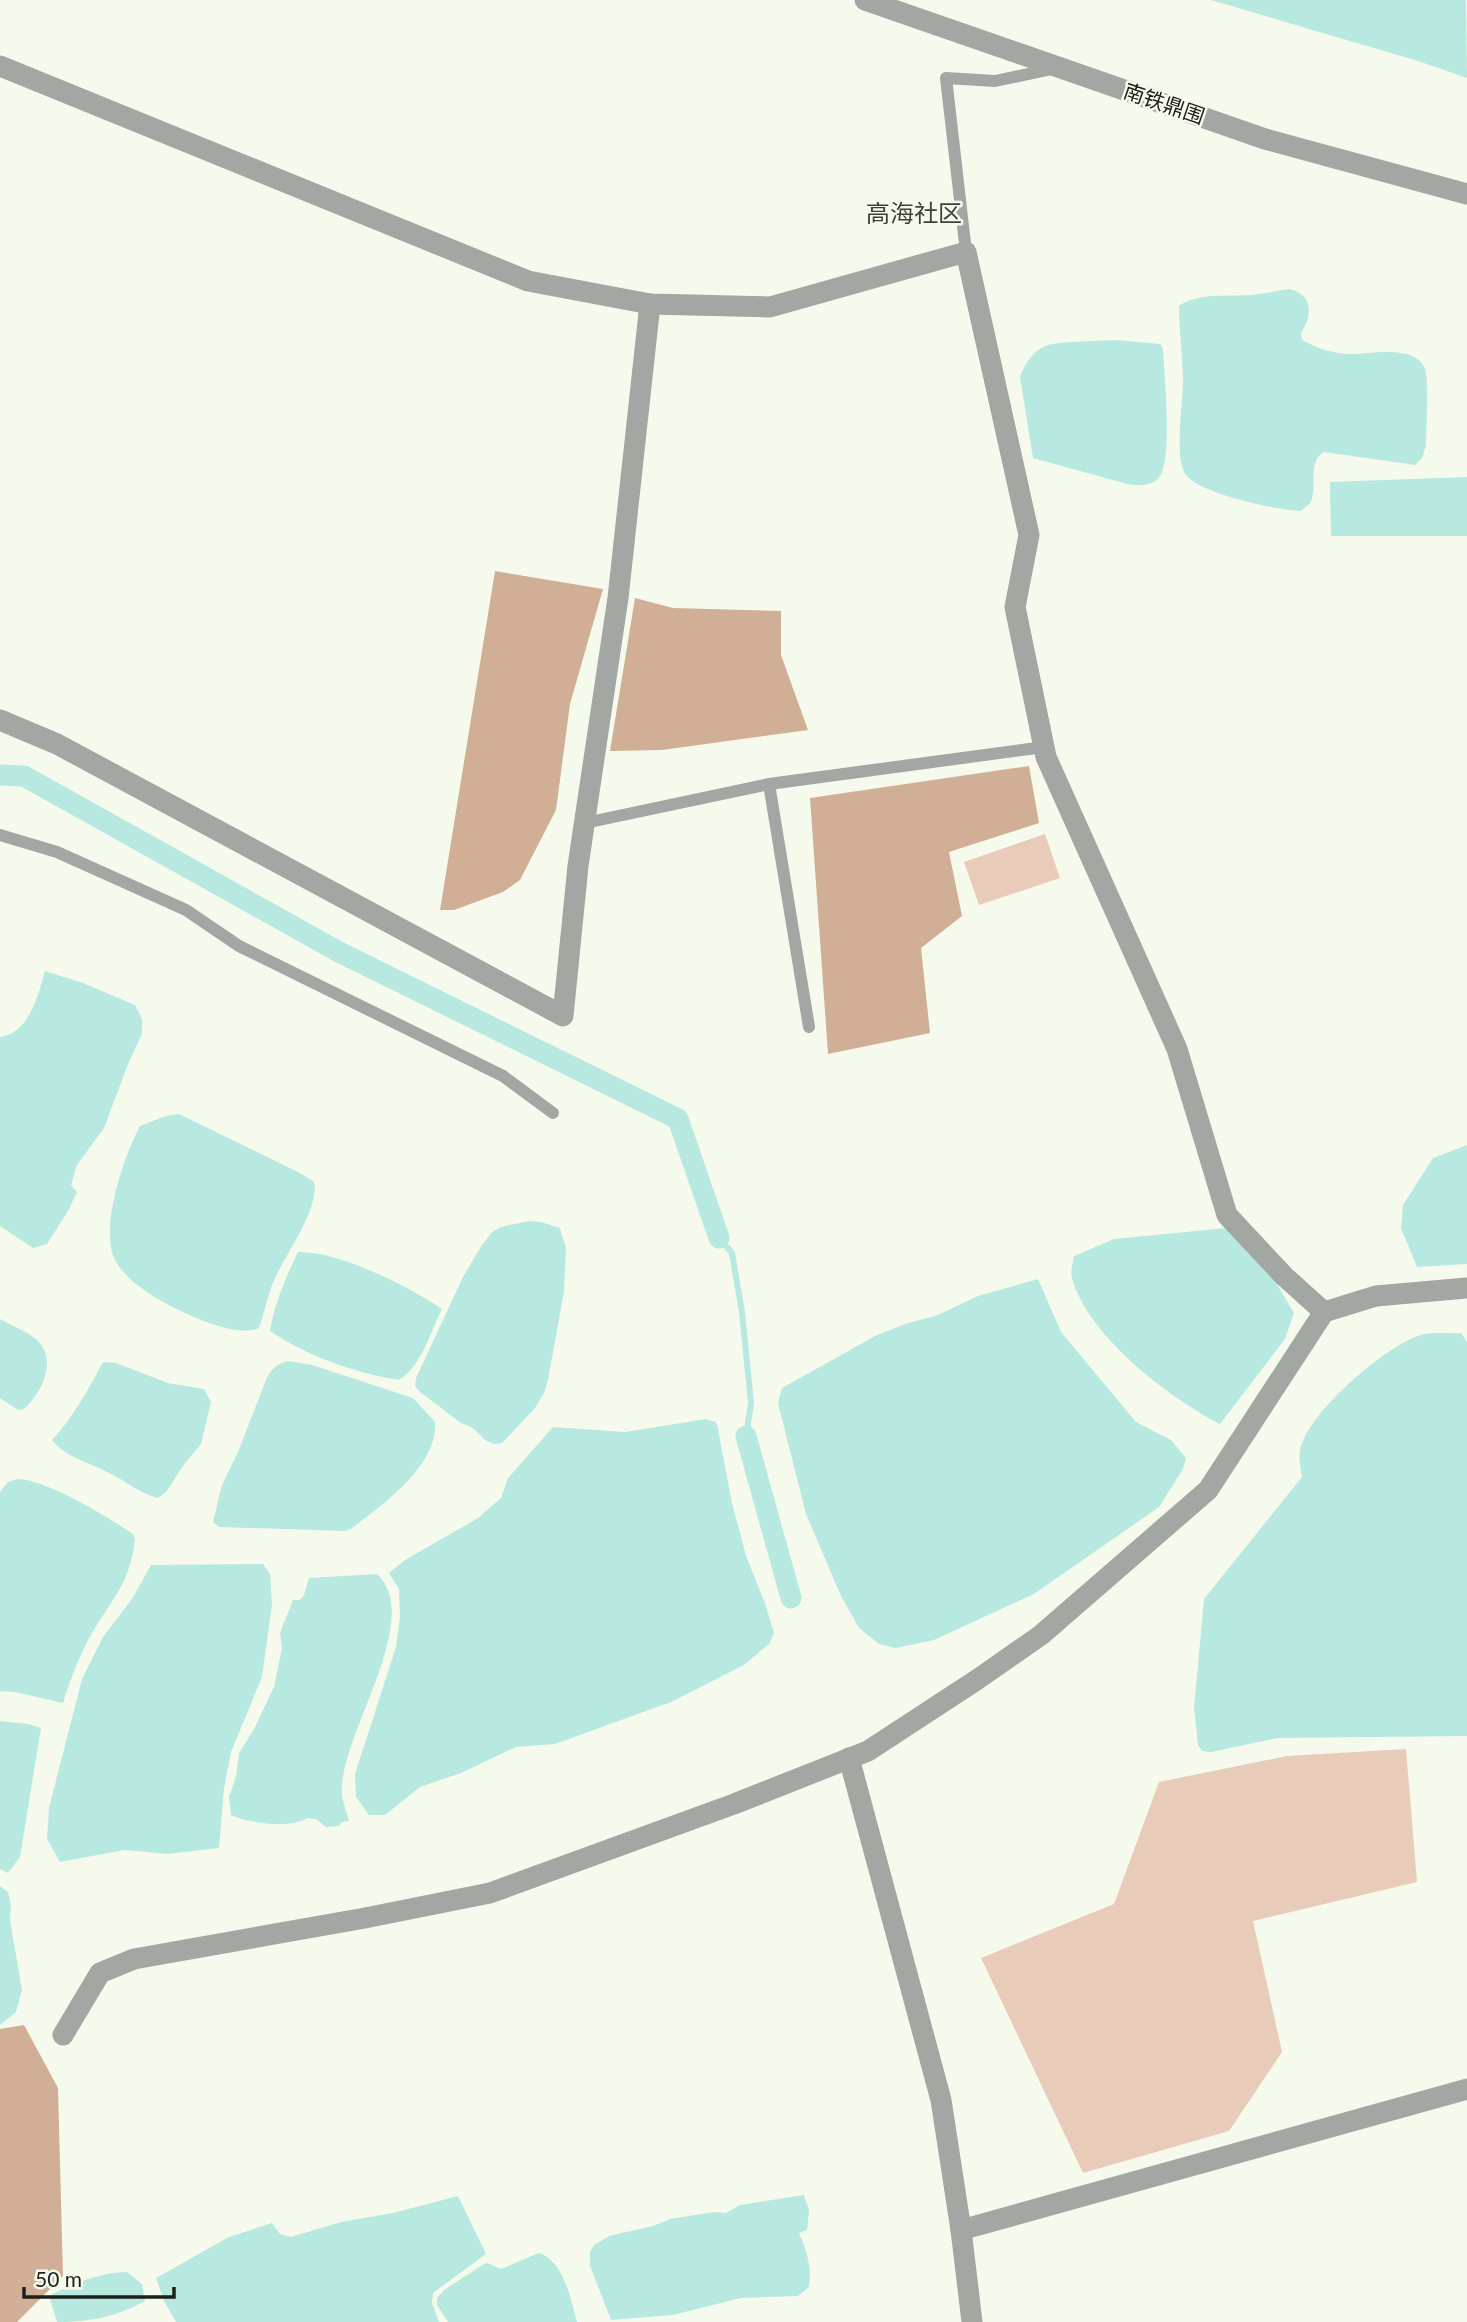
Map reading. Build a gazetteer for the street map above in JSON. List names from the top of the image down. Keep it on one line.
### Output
{"streets":{"street":["南铁鼎围"]},"districts":["高海社区"],"scale_bar":"50 m"}
